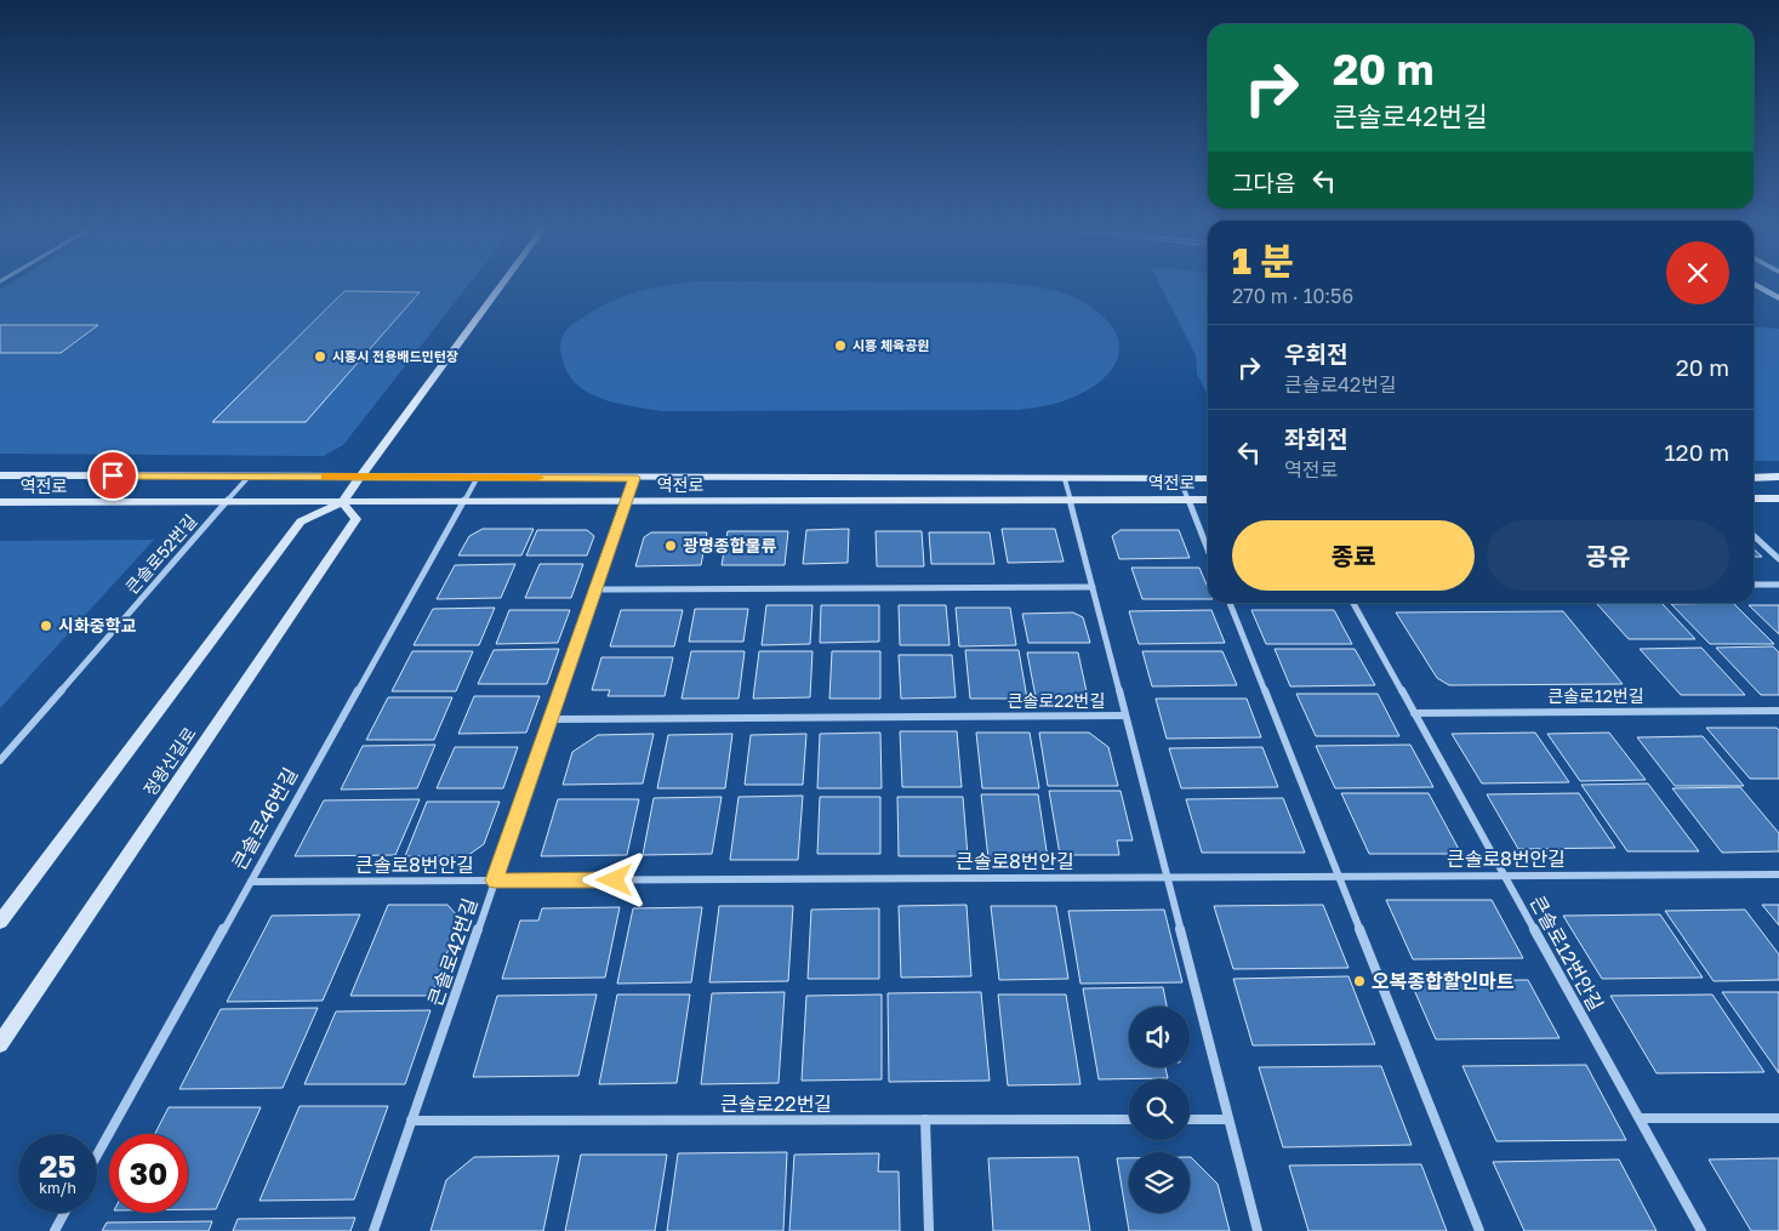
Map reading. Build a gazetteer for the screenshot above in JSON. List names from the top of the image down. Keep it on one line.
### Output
{"streets":{"street":["역전로","큰솔로52번길","큰솔로12번길","큰솔로22번길","정왕신길로","큰솔로46번길","큰솔로8번안길","큰솔로42번길","큰솔로12번안길"]},"crossings":[["역전로","큰솔로52번길"],["역전로","큰솔로22번길"],["역전로","정왕신길로"],["역전로","큰솔로46번길"],["역전로","큰솔로42번길"],["큰솔로12번길","큰솔로12번안길"],["큰솔로22번길","큰솔로8번안길"],["큰솔로22번길","큰솔로42번길"],["큰솔로46번길","큰솔로8번안길"],["큰솔로8번안길","큰솔로42번길"],["큰솔로8번안길","큰솔로12번안길"]],"places":["시흥 체육공원","시흥시 전용배드민턴장","광명종합물류","시화중학교","오복종합할인마트"],"page":{"turn":["20 m","큰솔로42번길"],"then":"그다음","heading":["1 분","270 m · 10:56"],"list":[{"name":"우회전","note":"큰솔로42번길","value":"20 m"},{"name":"좌회전","note":"역전로","value":"120 m"}],"buttons":["종료","공유"],"speed":"25 km/h","limit":"30"}}
